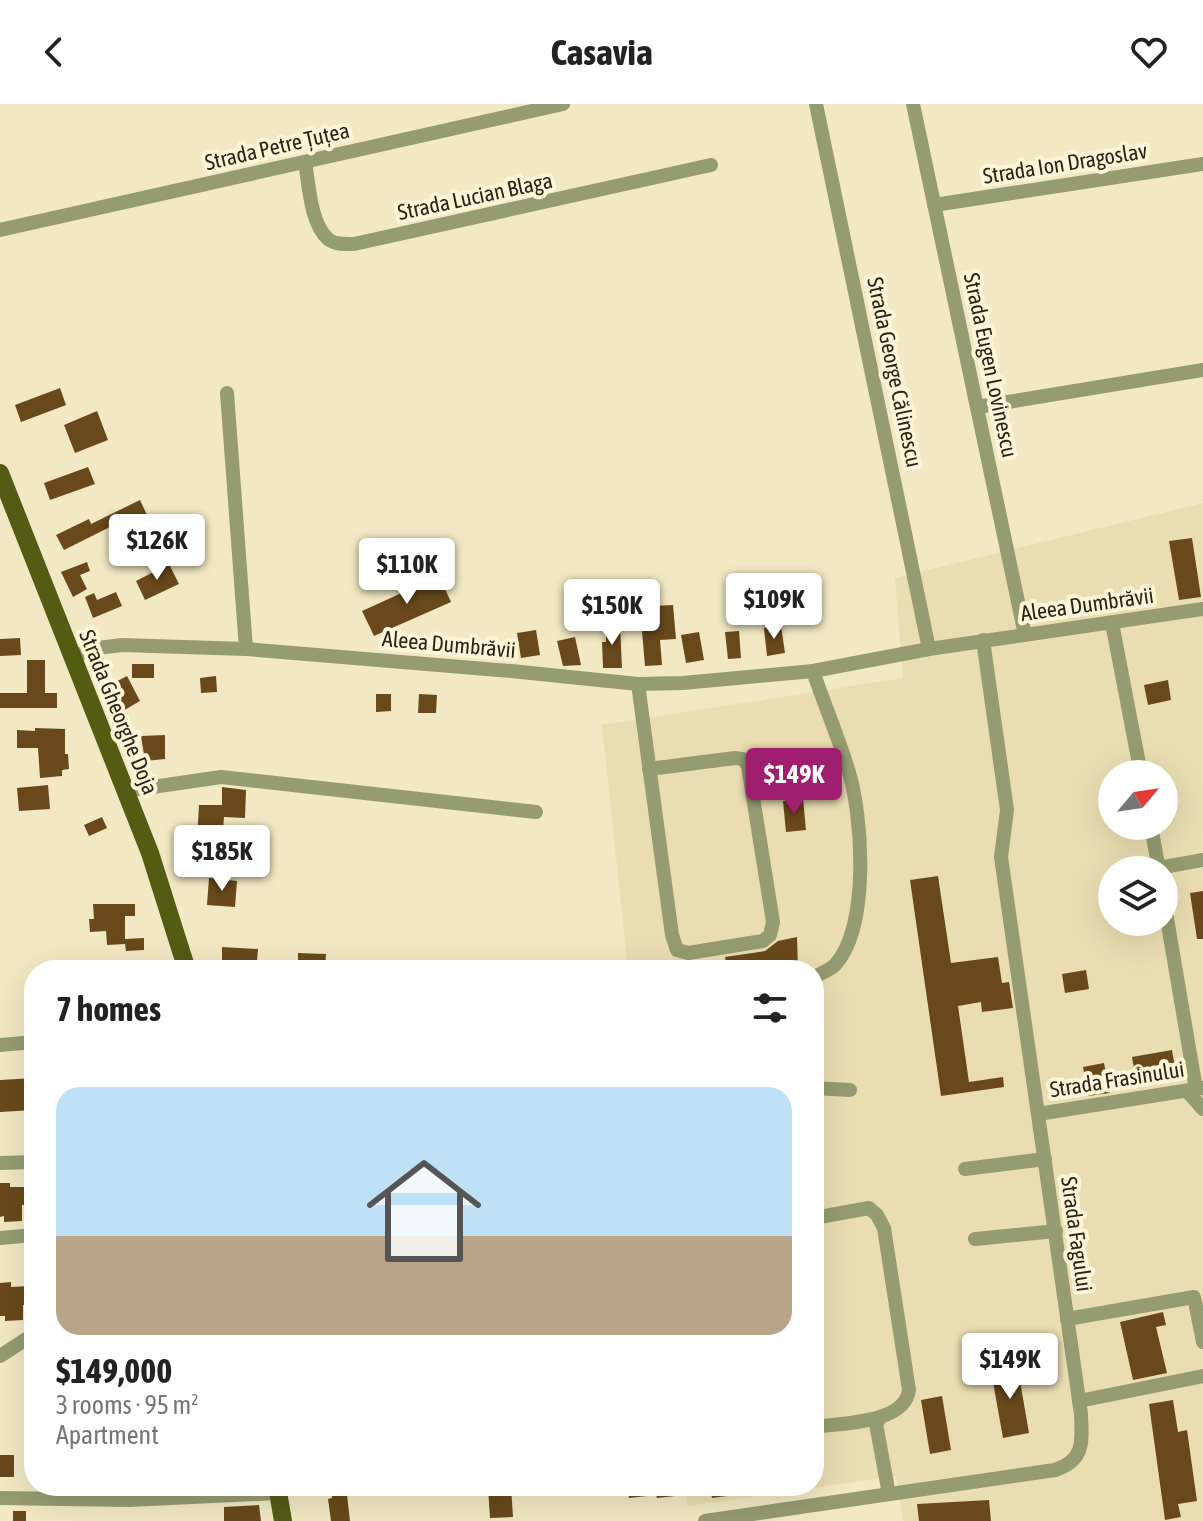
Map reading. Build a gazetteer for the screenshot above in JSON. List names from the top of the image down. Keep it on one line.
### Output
{"streets":{"main road":["Strada Gheorghe Doja"],"street":["Strada Petre Țuțea","Strada Ion Dragoslav","Strada Lucian Blaga","Strada Eugen Lovinescu","Strada George Călinescu","Aleea Dumbrăvii","Strada Frasinului","Strada Fagului"]},"crossings":[["Strada Petre Țuțea","Strada Lucian Blaga"],["Strada Ion Dragoslav","Strada Eugen Lovinescu"],["Strada Eugen Lovinescu","Aleea Dumbrăvii"],["Strada George Călinescu","Aleea Dumbrăvii"],["Aleea Dumbrăvii","Strada Gheorghe Doja"],["Aleea Dumbrăvii","Strada Fagului"],["Strada Frasinului","Strada Fagului"]],"north":"top right","page":{"header":"Casavia","price":["$126K","$110K","$109K","$150K","$149K","$185K","$149K"],"heading":"7 homes","list":[{"name":"$149,000","note":"3 rooms · 95 m² · Apartment"}]}}
